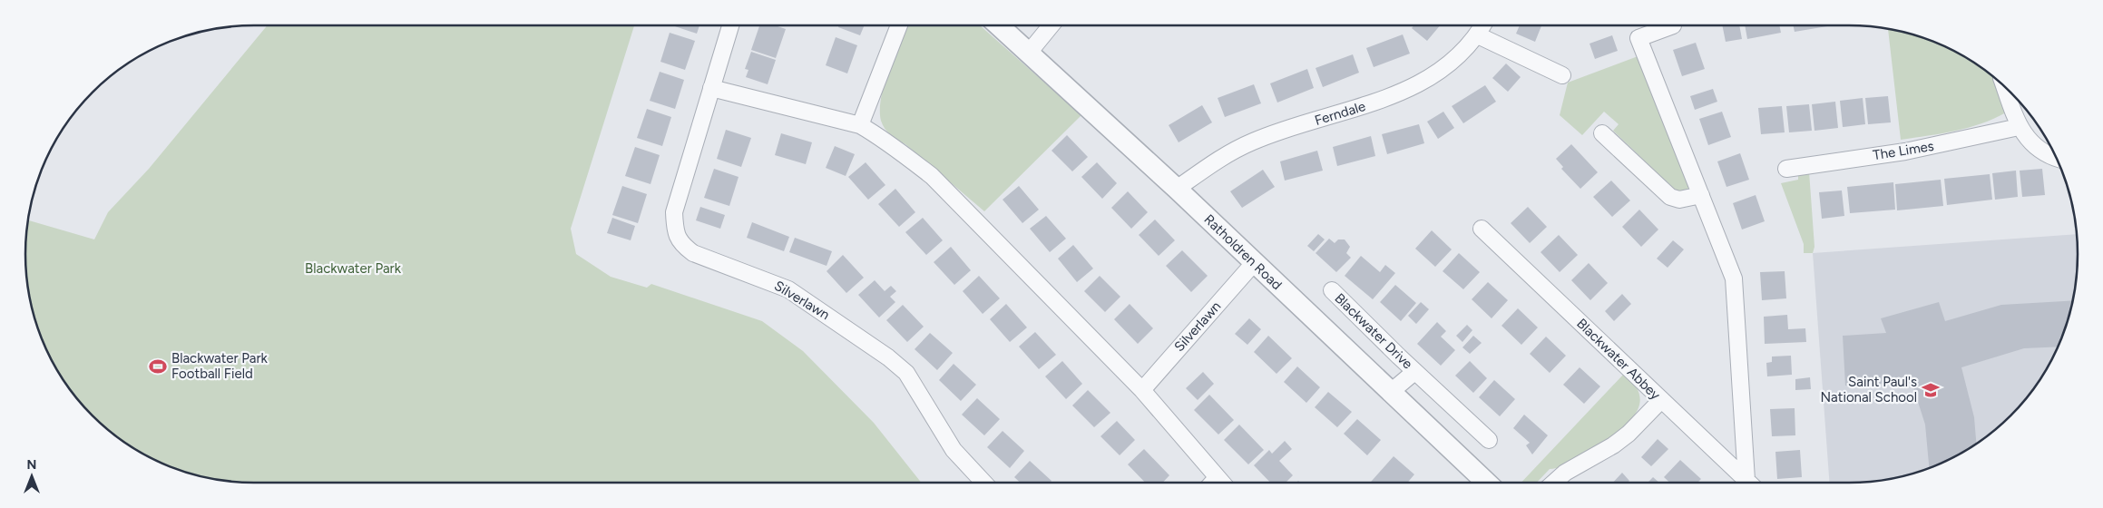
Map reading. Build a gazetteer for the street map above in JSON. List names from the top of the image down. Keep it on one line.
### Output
{"streets":{"street":["Ferndale","The Limes","Ratholdren Road","Silverlawn","Blackwater Drive","Blackwater Abbey"]},"crossings":[["Ferndale","Ratholdren Road"],["Ratholdren Road","Silverlawn"],["Ratholdren Road","Blackwater Drive"]],"parks":["Blackwater Park"],"places":{"sports":["Blackwater Park Football Field"],"school or university":["Saint Paul's National School"]},"north":"top"}
